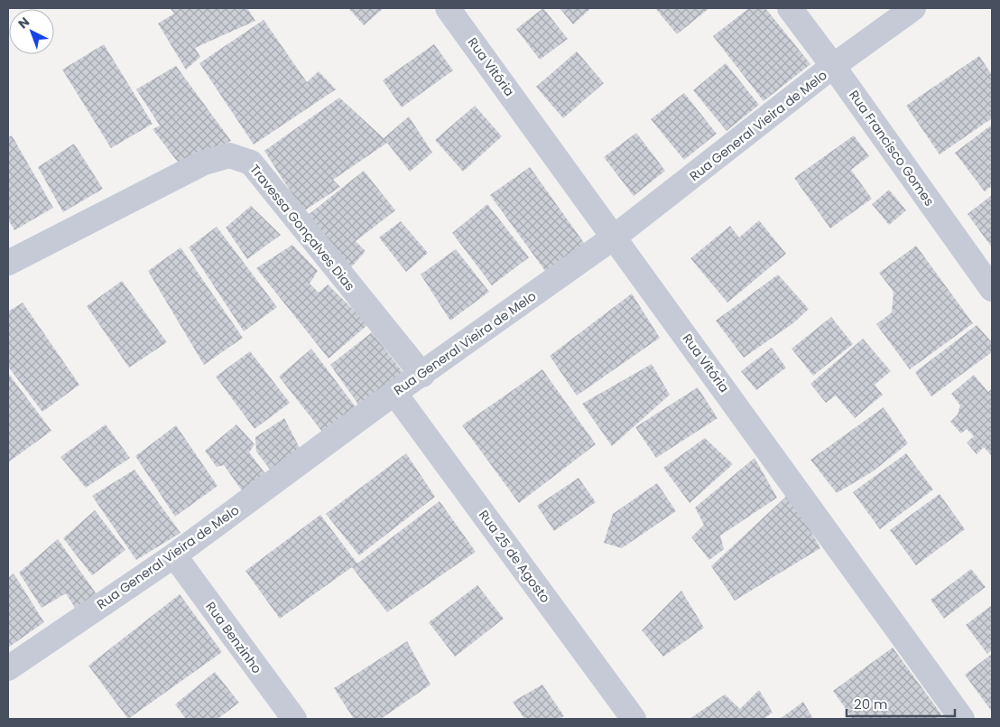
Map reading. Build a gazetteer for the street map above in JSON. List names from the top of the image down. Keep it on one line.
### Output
{"streets":{"street":["Rua Vitória","Rua General Vieira de Melo","Rua Francisco Gomes","Travessa Gonçalves Dias","Rua 25 de Agosto","Rua Benzinho"]},"crossings":[["Rua Vitória","Rua General Vieira de Melo"],["Rua General Vieira de Melo","Rua Francisco Gomes"],["Rua General Vieira de Melo","Travessa Gonçalves Dias"],["Rua General Vieira de Melo","Rua 25 de Agosto"],["Rua General Vieira de Melo","Rua Benzinho"]],"scale_bar":"20 m","north":"top left"}
